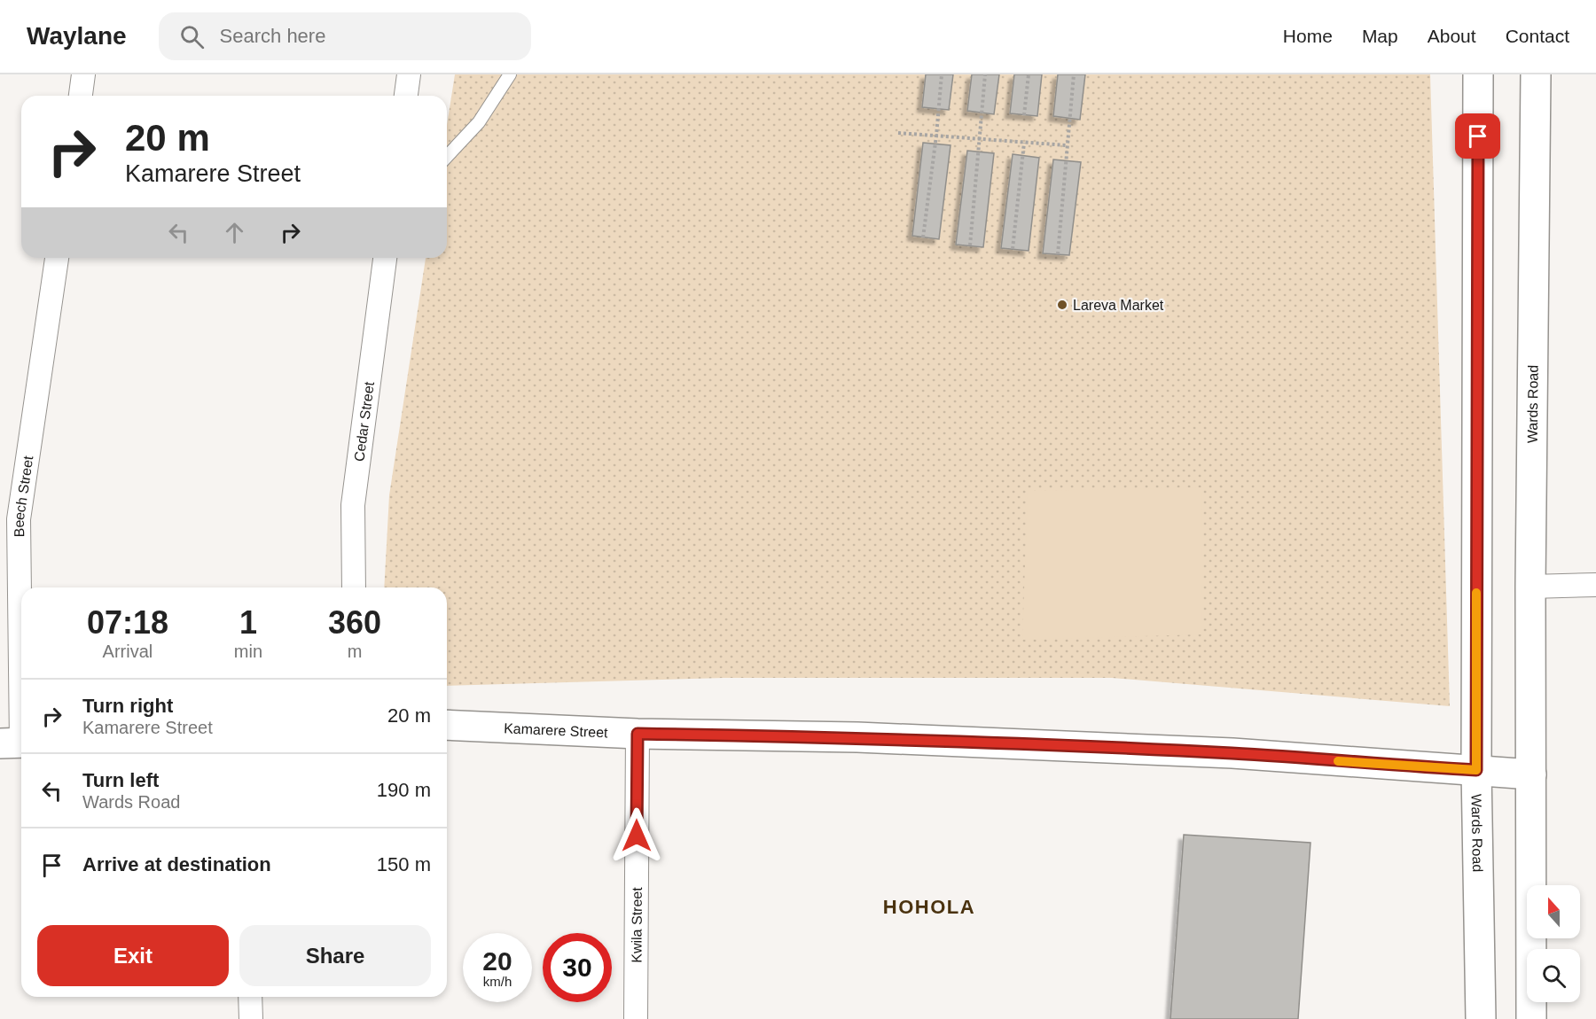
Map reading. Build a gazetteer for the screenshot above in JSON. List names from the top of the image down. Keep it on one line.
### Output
{"streets":{"main road":["Wards Road","Kamarere Street"],"street":["Cedar Street","Beech Street","Kwila Street"]},"crossings":[["Wards Road","Kamarere Street"],["Kamarere Street","Kwila Street"]],"districts":["HOHOLA"],"places":["Lareva Market"],"north":"top","page":{"header":"Waylane","search":"Search here","nav":["Home","Map","About","Contact"],"turn":["20 m","Kamarere Street"],"eta":["07:18","Arrival","1","min","360","m"],"list":[{"name":"Turn right","note":"Kamarere Street","value":"20 m"},{"name":"Turn left","note":"Wards Road","value":"190 m"},{"name":"Arrive at destination","value":"150 m"}],"buttons":["Exit","Share"],"speed":"20 km/h","limit":"30"}}
